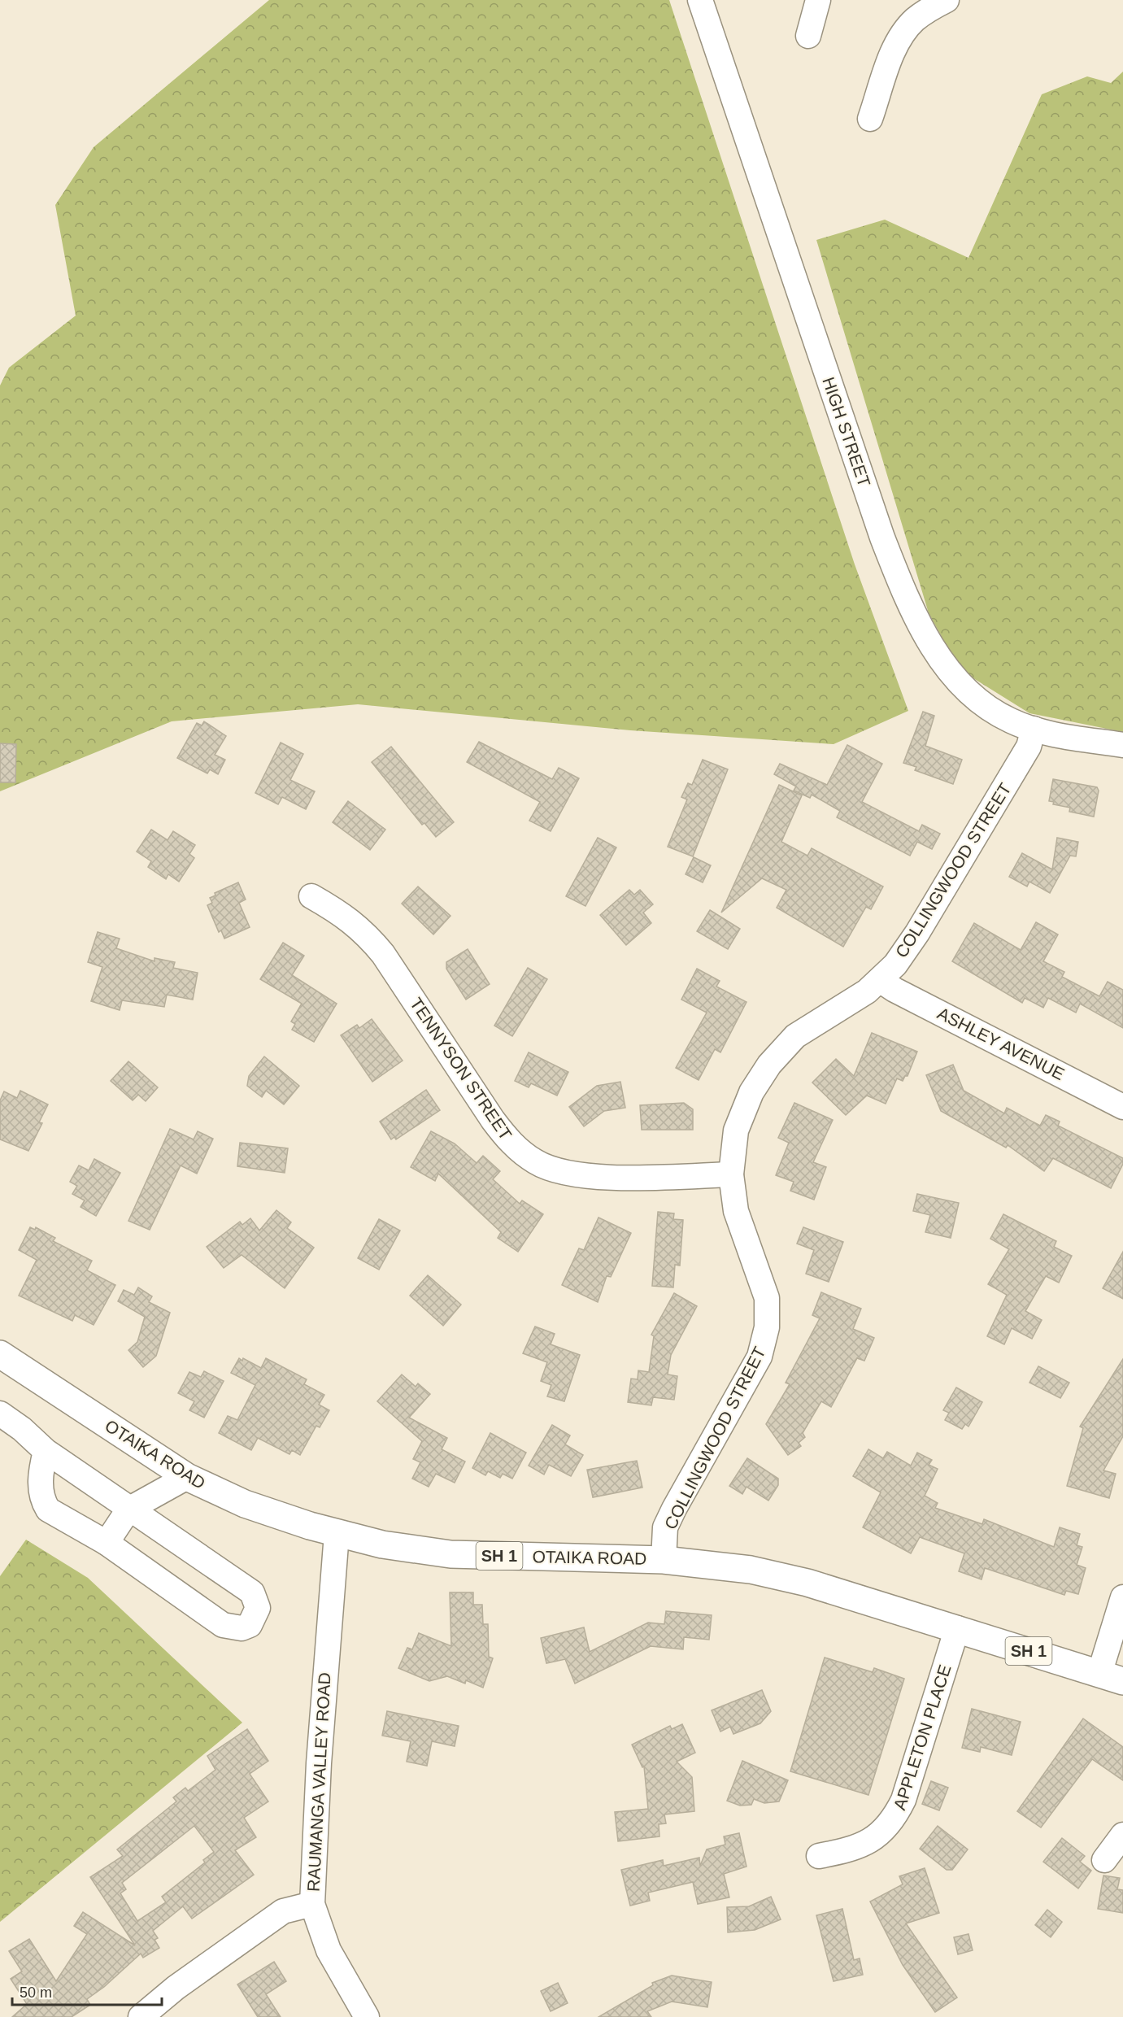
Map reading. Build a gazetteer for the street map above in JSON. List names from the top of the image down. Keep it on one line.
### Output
{"streets":{"highway":["OTAIKA ROAD","SH 1"],"street":["HIGH STREET","COLLINGWOOD STREET","ASHLEY AVENUE","TENNYSON STREET","APPLETON PLACE","RAUMANGA VALLEY ROAD"]},"crossings":[["HIGH STREET","COLLINGWOOD STREET"],["COLLINGWOOD STREET","ASHLEY AVENUE"],["COLLINGWOOD STREET","TENNYSON STREET"],["COLLINGWOOD STREET","OTAIKA ROAD"],["OTAIKA ROAD","APPLETON PLACE"],["OTAIKA ROAD","RAUMANGA VALLEY ROAD"]],"scale_bar":"50 m"}
